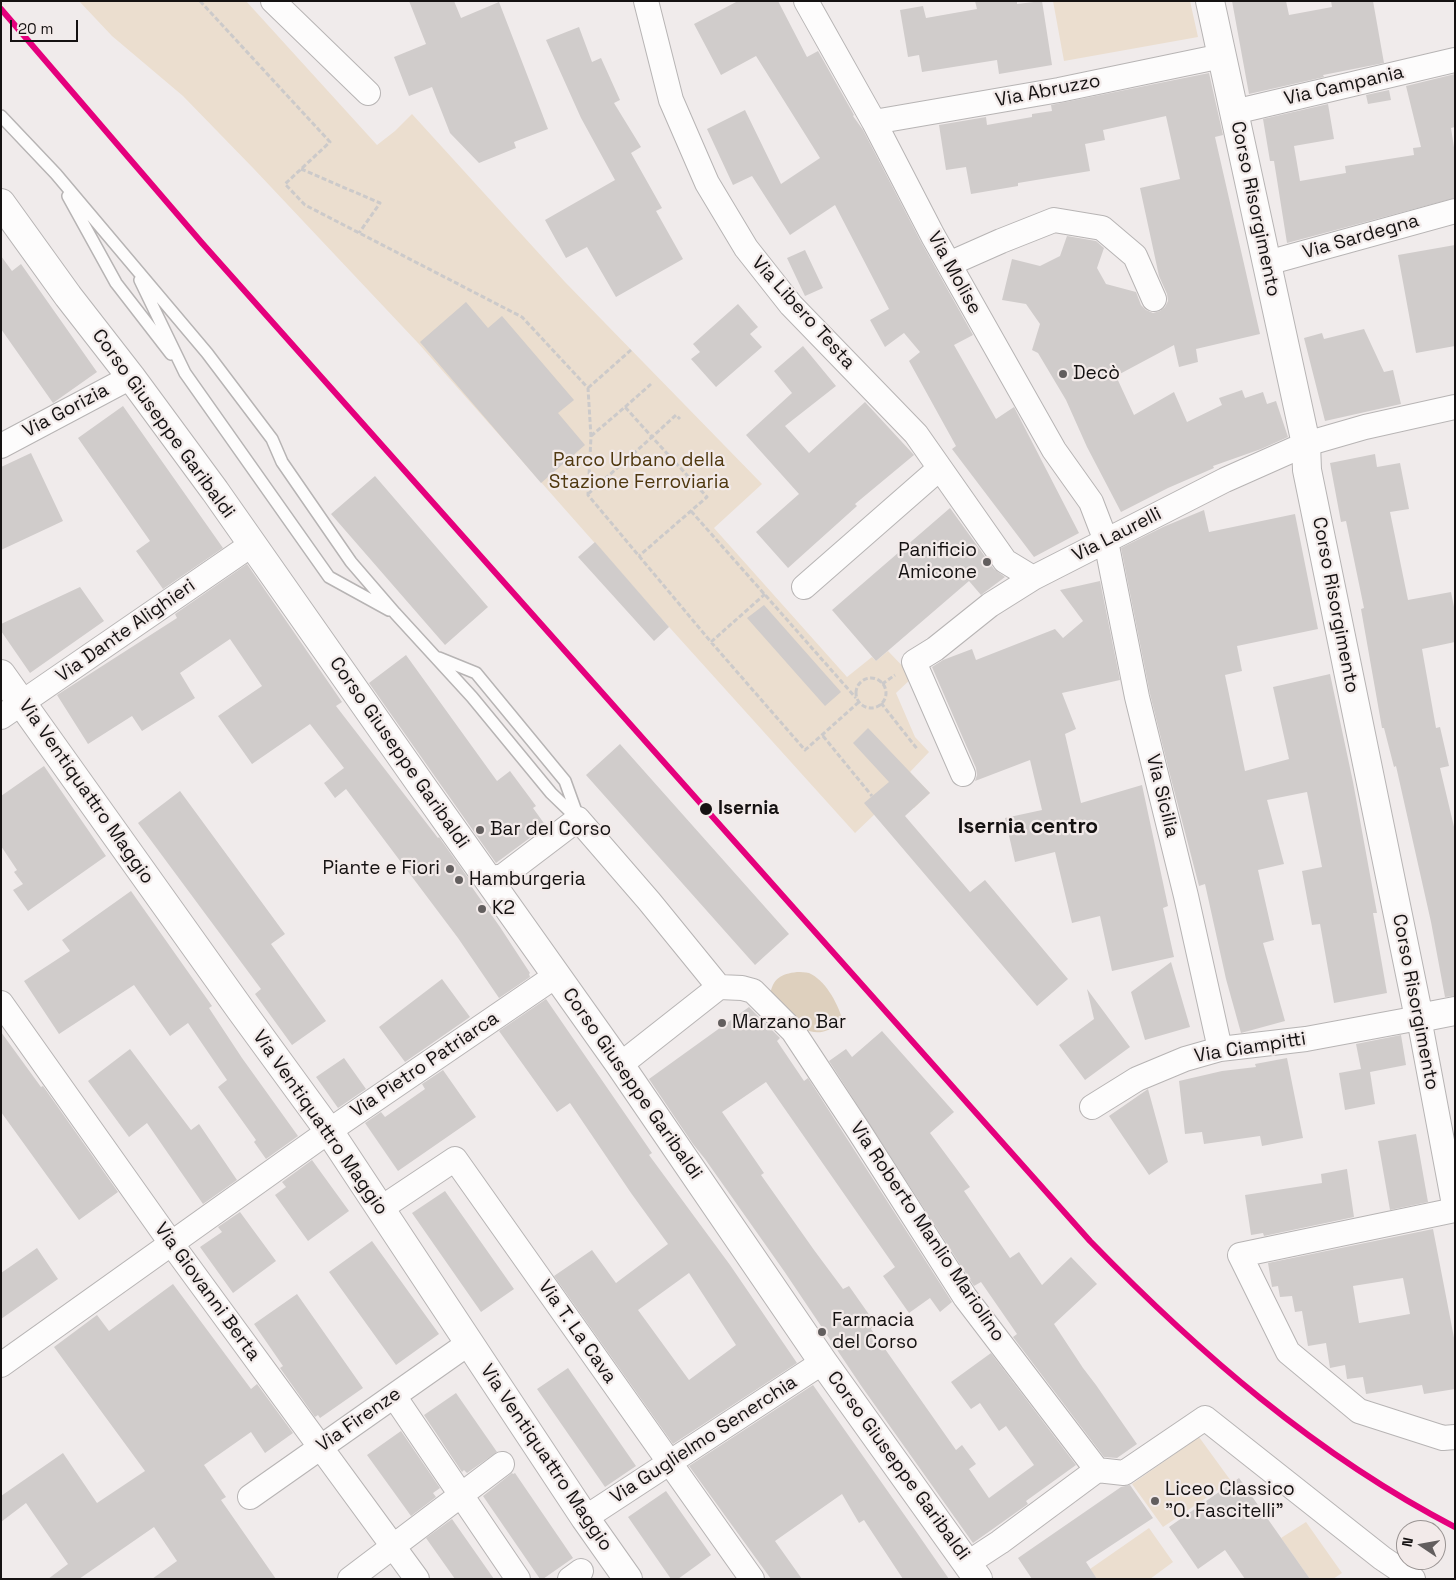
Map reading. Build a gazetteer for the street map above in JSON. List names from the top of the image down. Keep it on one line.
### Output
{"streets":{"main road":["Corso Risorgimento","Corso Giuseppe Garibaldi","Via Ventiquattro Maggio"],"street":["Via Campania","Via Abruzzo","Via Sardegna","Via Molise","Via Libero Testa","Via Gorizia","Via Laurelli","Via Dante Alighieri","Via Sicilia","Via Ciampitti","Via Pietro Patriarca","Via Roberto Manlio Mariolino","Via Giovanni Berta","Via T. La Cava","Via Firenze","Via Guglielmo Senerchia"]},"crossings":[["Via Campania","Corso Risorgimento"],["Via Abruzzo","Corso Risorgimento"],["Via Abruzzo","Via Molise"],["Corso Risorgimento","Via Sardegna"],["Corso Risorgimento","Via Laurelli"],["Corso Risorgimento","Via Ciampitti"],["Via Molise","Via Laurelli"],["Via Molise","Via Sicilia"],["Via Libero Testa","Via Laurelli"],["Via Gorizia","Corso Giuseppe Garibaldi"],["Corso Giuseppe Garibaldi","Via Dante Alighieri"],["Corso Giuseppe Garibaldi","Via Pietro Patriarca"],["Corso Giuseppe Garibaldi","Via Guglielmo Senerchia"],["Via Laurelli","Via Sicilia"],["Via Dante Alighieri","Via Ventiquattro Maggio"],["Via Ventiquattro Maggio","Via Pietro Patriarca"],["Via Ventiquattro Maggio","Via T. La Cava"],["Via Ventiquattro Maggio","Via Firenze"],["Via Ventiquattro Maggio","Via Guglielmo Senerchia"],["Via Sicilia","Via Ciampitti"],["Via Pietro Patriarca","Via Giovanni Berta"],["Via Giovanni Berta","Via Firenze"],["Via T. La Cava","Via Guglielmo Senerchia"]],"districts":["Isernia centro"],"parks":["Parco Urbano della Stazione Ferroviaria"],"places":["Decò","Panificio Amicone","Isernia","Bar del Corso","Piante e Fiori","Hamburgeria","K2","Marzano Bar","Farmacia del Corso","Liceo Classico \"O. Fascitelli\""],"scale_bar":"20 m","north":"left"}
